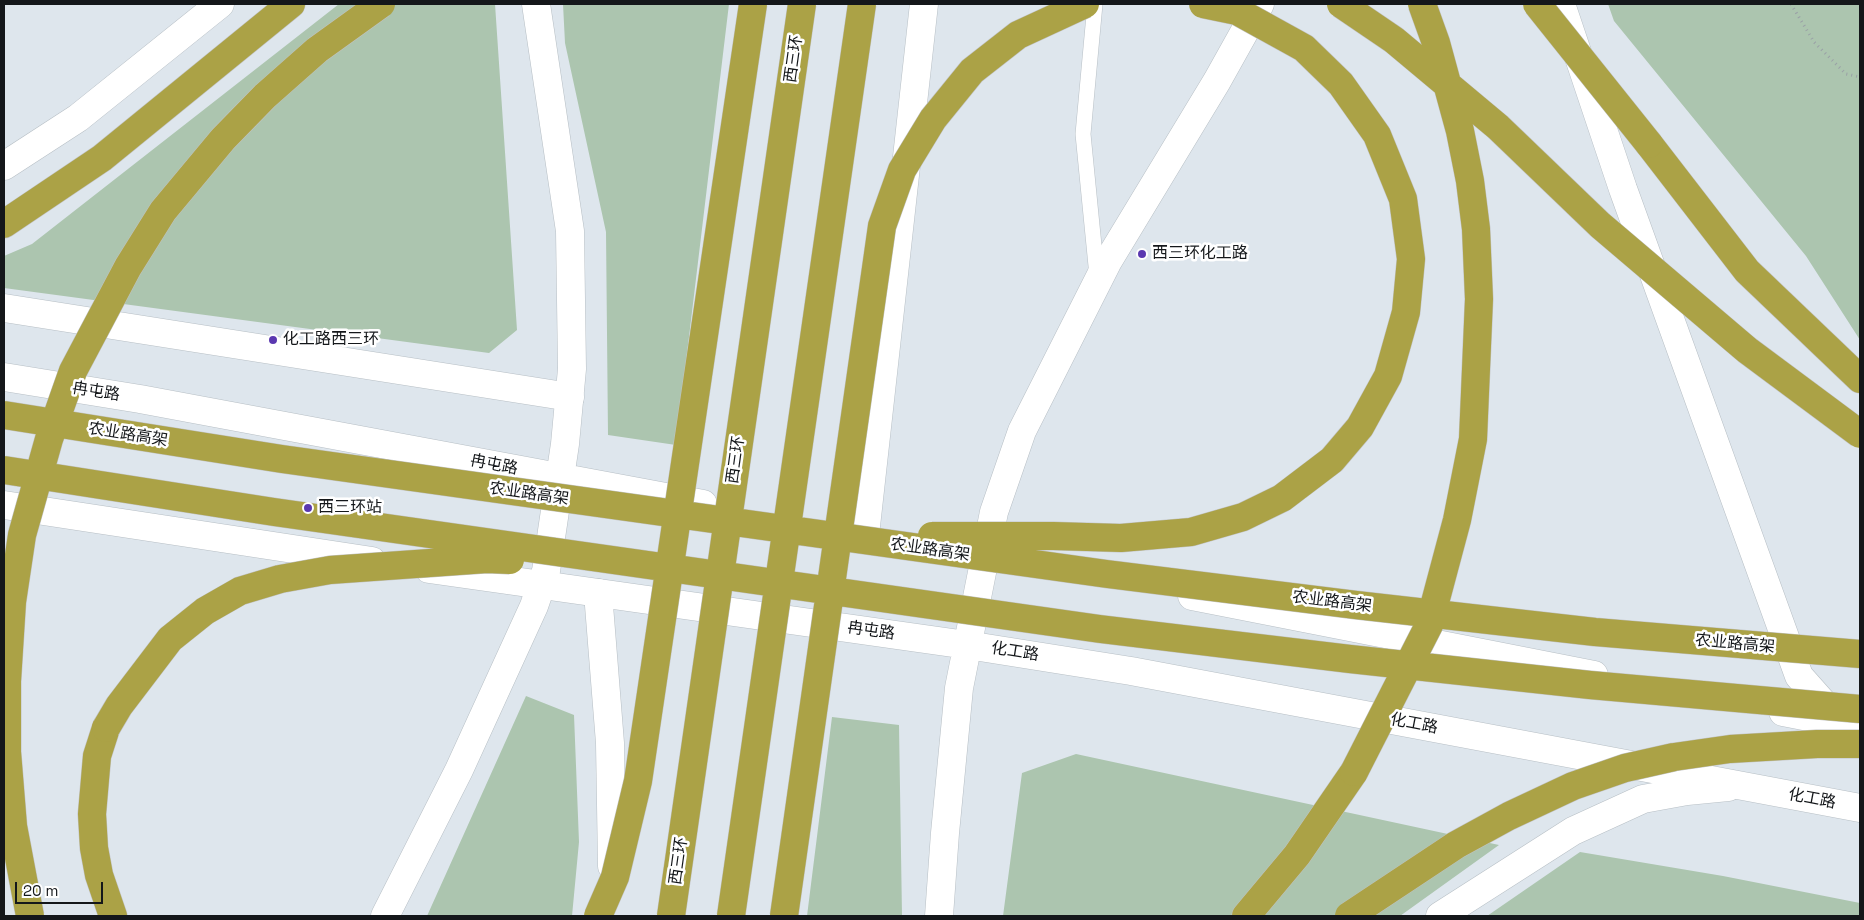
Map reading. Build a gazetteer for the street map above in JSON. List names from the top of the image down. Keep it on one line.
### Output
{"streets":{"highway":["西三环","农业路高架"],"main road":["冉屯路","化工路"]},"crossings":[["冉屯路","农业路高架"],["冉屯路","化工路"]],"places":["西三环化工路","化工路西三环","西三环站"],"scale_bar":"20 m"}
